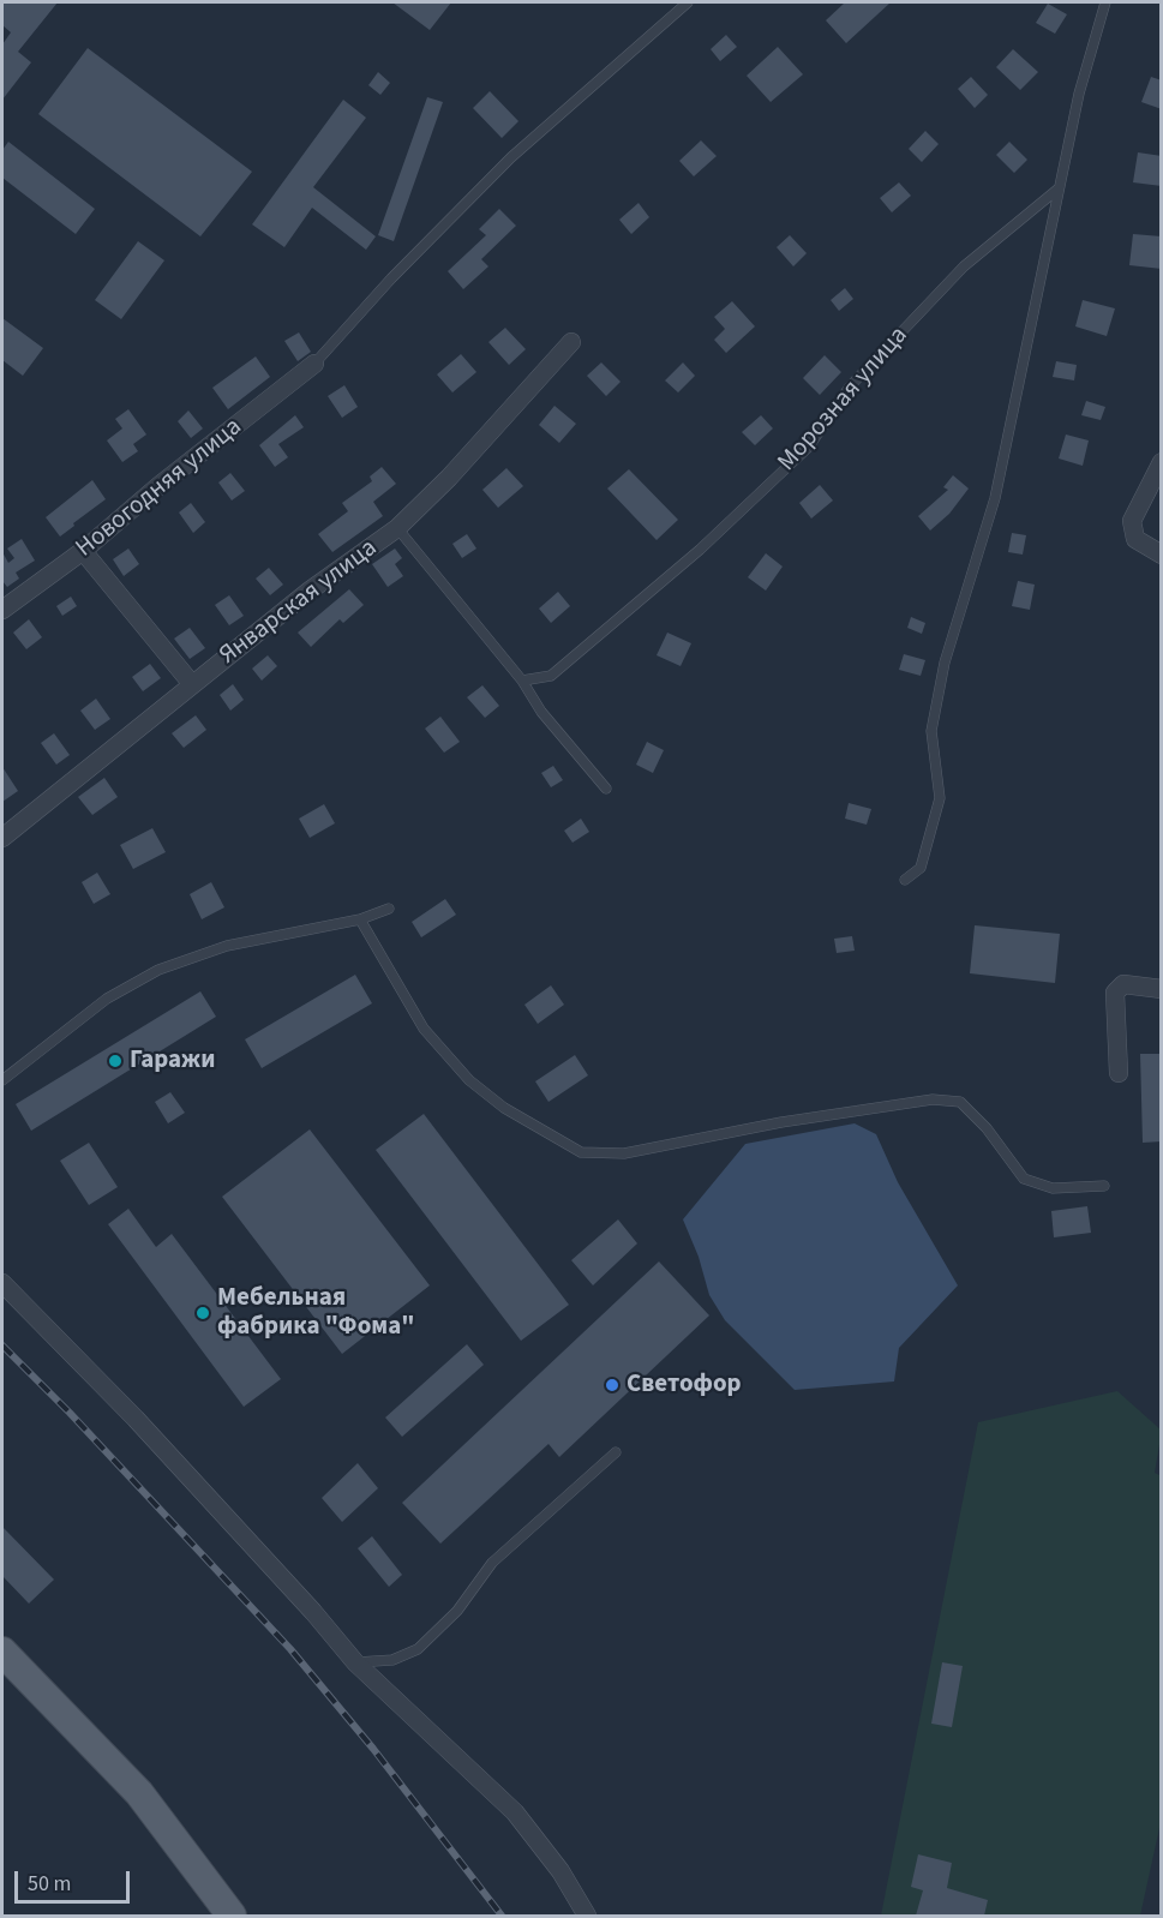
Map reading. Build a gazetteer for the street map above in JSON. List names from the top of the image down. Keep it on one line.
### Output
{"streets":{"street":["Новогодняя улица","Январская улица"],"lane":["Морозная улица"]},"places":["Гаражи","Мебельная фабрика \"Фома\"","Светофор"],"scale_bar":"50 m"}
